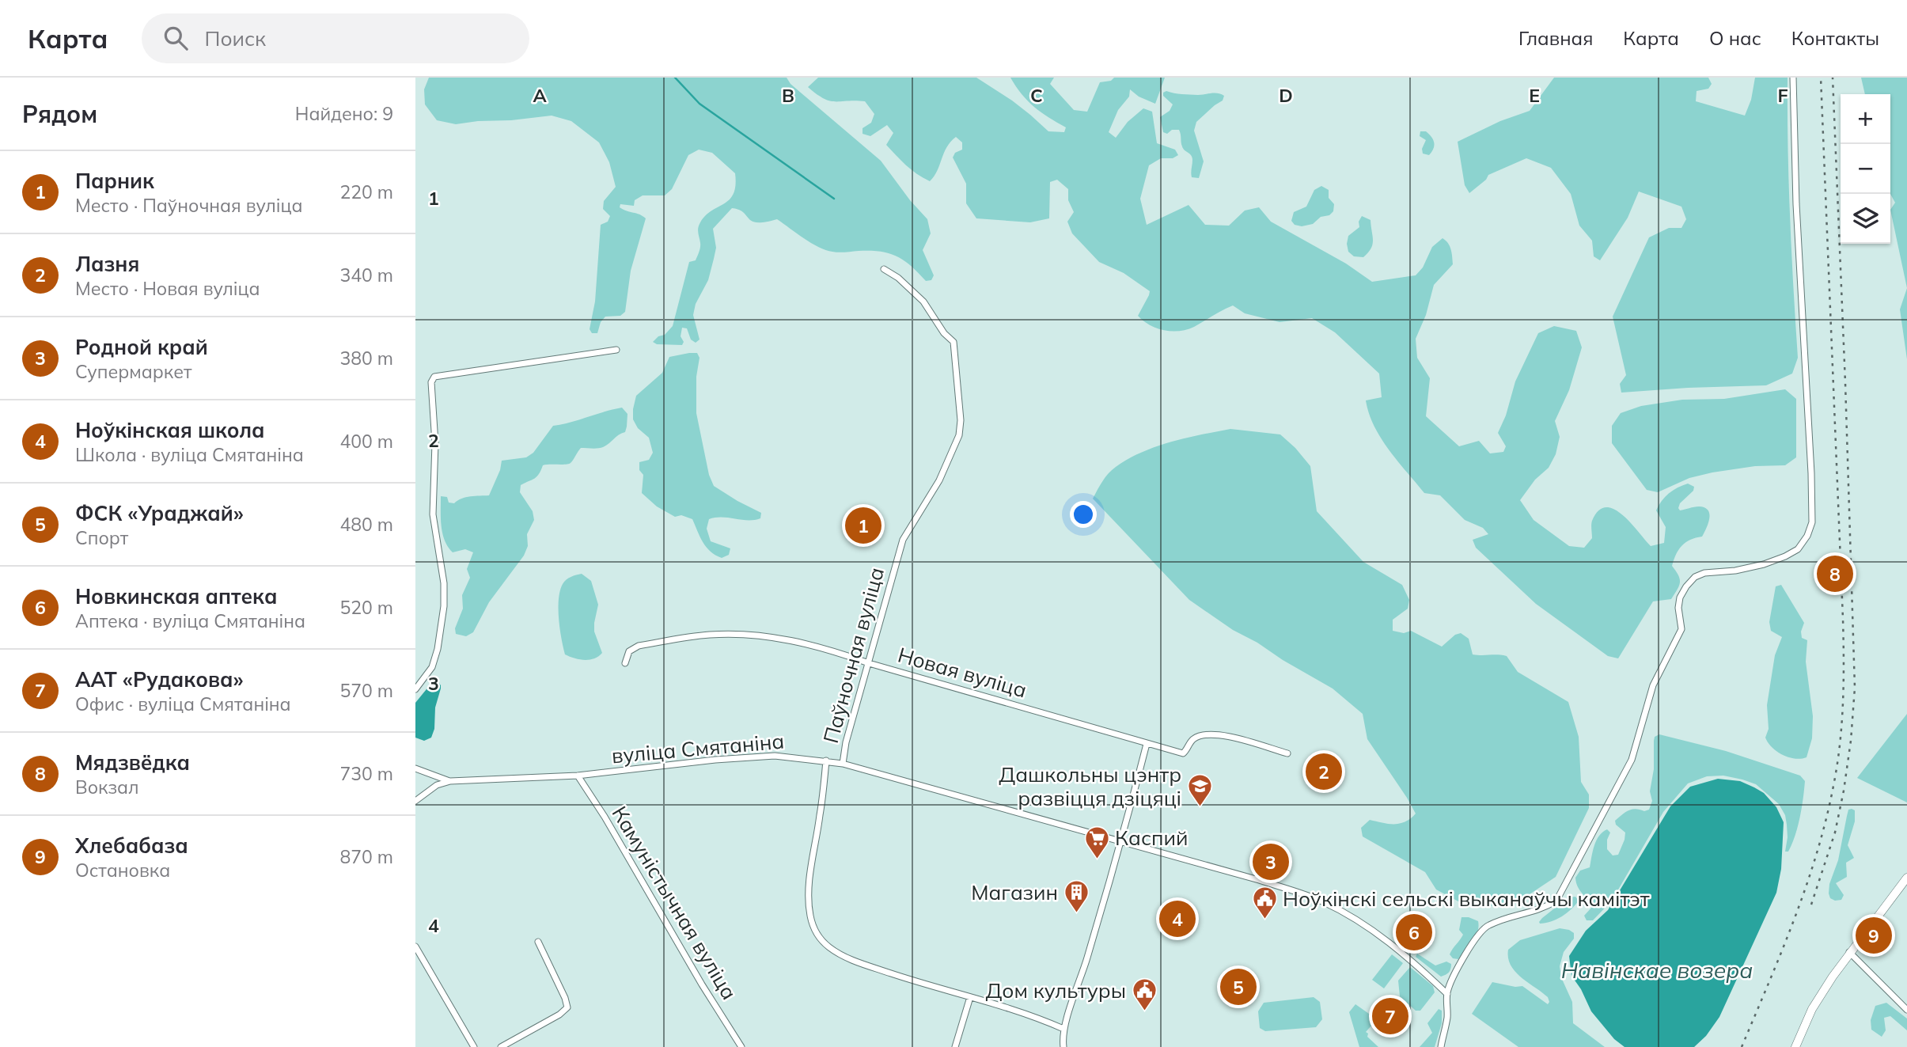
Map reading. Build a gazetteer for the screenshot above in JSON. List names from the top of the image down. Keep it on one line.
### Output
{"streets":{"street":["Паўночная вуліца","Новая вуліца","вуліца Смятаніна","Камуністычная вуліца"]},"crossings":[["Паўночная вуліца","Новая вуліца"],["Паўночная вуліца","вуліца Смятаніна"],["вуліца Смятаніна","Камуністычная вуліца"]],"water":["Навінскае возера"],"places":{"school or university":["Дашкольны цэнтр развіцця дзіцяці"],"supermarket":["Каспий"],"building":["Магазин"],"public building":["Ноўкінскі сельскі выканаўчы камітэт","Дом культуры"]},"page":{"header":"Карта","search":"Поиск","nav":["Главная","Карта","О нас","Контакты"],"heading":["Рядом","Найдено: 9"],"map_buttons":["+","−"],"list":[{"mark":"1","name":"Парник","note":"Место · Паўночная вуліца","value":"220 m"},{"mark":"2","name":"Лазня","note":"Место · Новая вуліца","value":"340 m"},{"mark":"3","name":"Родной край","note":"Супермаркет","value":"380 m"},{"mark":"4","name":"Ноўкінская школа","note":"Школа · вуліца Смятаніна","value":"400 m"},{"mark":"5","name":"ФСК «Ураджай»","note":"Спорт","value":"480 m"},{"mark":"6","name":"Новкинская аптека","note":"Аптека · вуліца Смятаніна","value":"520 m"},{"mark":"7","name":"ААТ «Рудакова»","note":"Офис · вуліца Смятаніна","value":"570 m"},{"mark":"8","name":"Мядзвёдка","note":"Вокзал","value":"730 m"},{"mark":"9","name":"Хлебабаза","note":"Остановка","value":"870 m"}],"pins":["1","8","2","3","4","6","9","5","7"]},"grid":{"columns":["A","B","C","D","E","F"],"rows":["1","2","3","4"]}}
